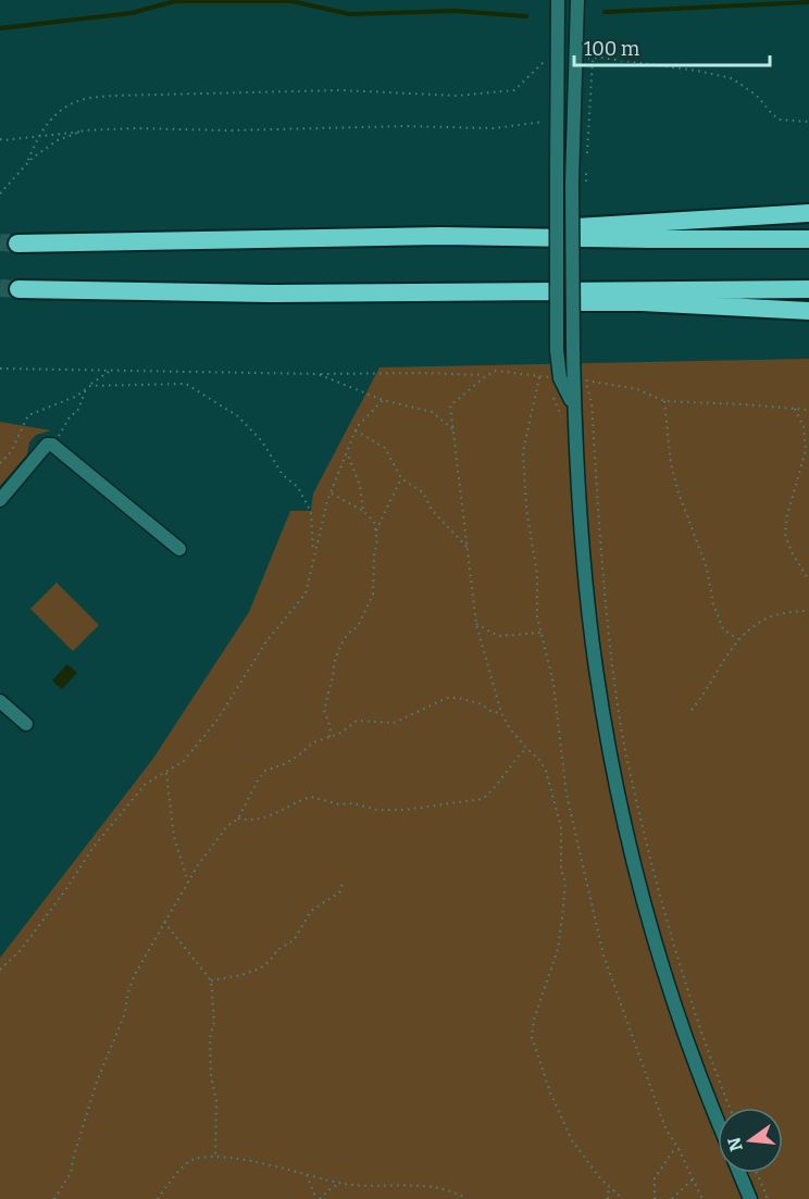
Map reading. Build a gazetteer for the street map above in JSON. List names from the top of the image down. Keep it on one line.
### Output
{"scale_bar":"100 m","north":"left"}
